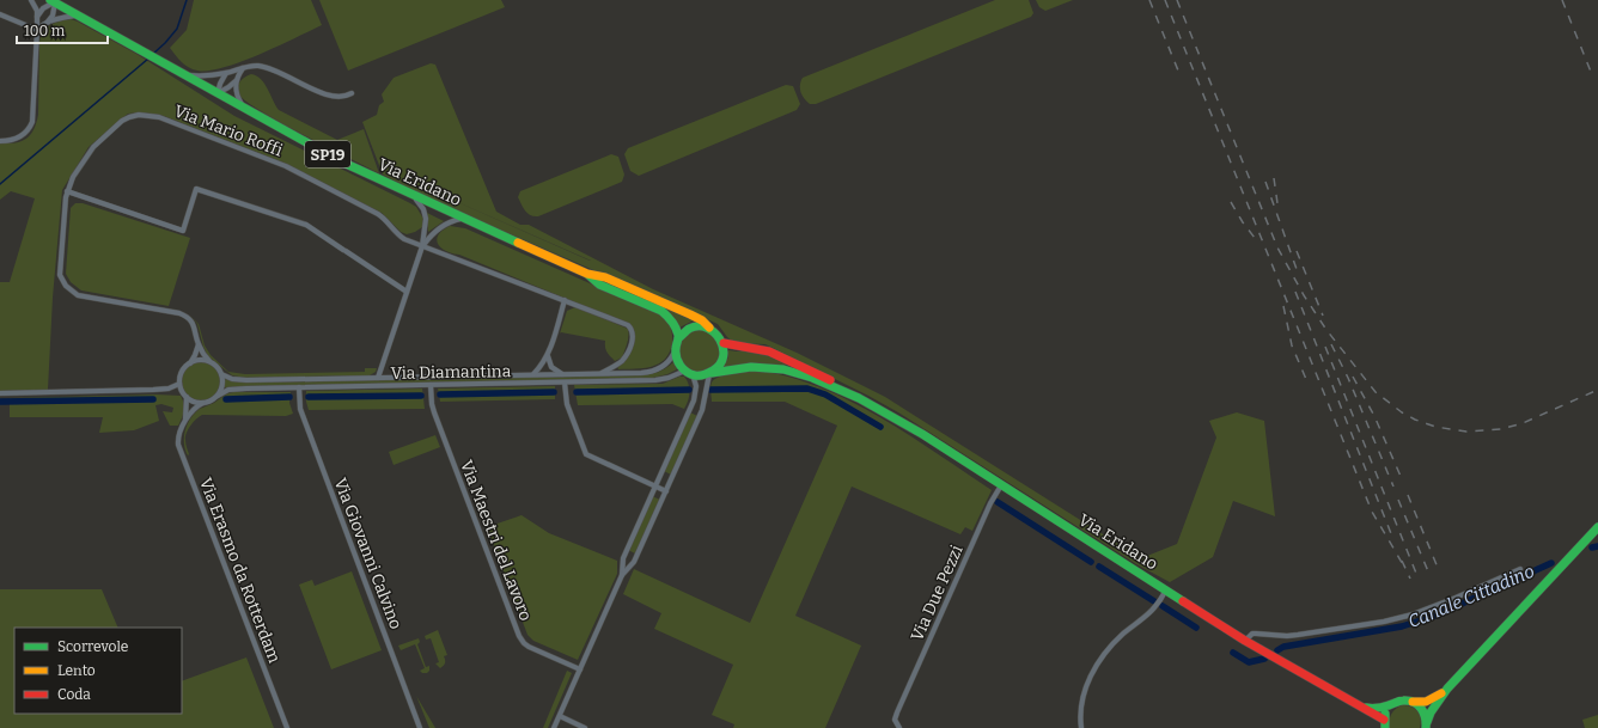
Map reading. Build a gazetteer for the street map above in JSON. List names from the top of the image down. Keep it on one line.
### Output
{"streets":{"main road":["SP19","Via Eridano"],"street":["Via Mario Roffi","Via Diamantina","Via Maestri del Lavoro","Via Giovanni Calvino","Via Erasmo da Rotterdam","Via Due Pezzi"]},"crossings":[["Via Mario Roffi","Via Diamantina"],["Via Mario Roffi","Via Erasmo da Rotterdam"],["Via Eridano","Via Diamantina"],["Via Eridano","Via Due Pezzi"],["Via Diamantina","Via Maestri del Lavoro"],["Via Diamantina","Via Giovanni Calvino"],["Via Diamantina","Via Erasmo da Rotterdam"]],"water":["Canale Cittadino"],"legend":["Scorrevole","Lento","Coda"],"scale_bar":"100 m"}
